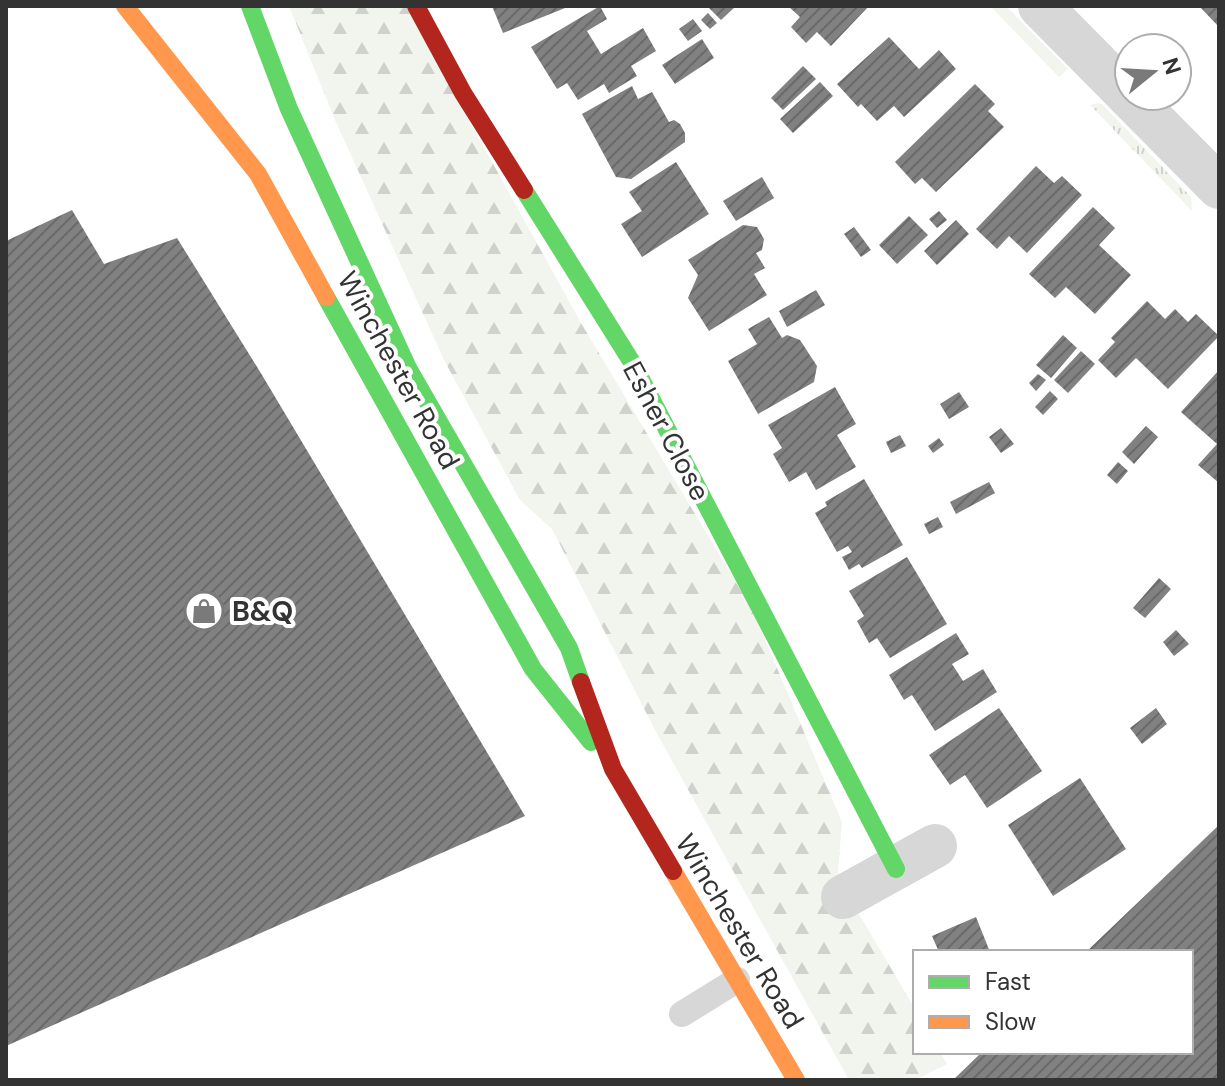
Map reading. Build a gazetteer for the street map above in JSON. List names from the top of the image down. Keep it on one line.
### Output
{"streets":{"street":["Winchester Road","Esher Close"]},"places":{"shop":["B&Q"]},"legend":["Fast","Slow"],"north":"right"}
